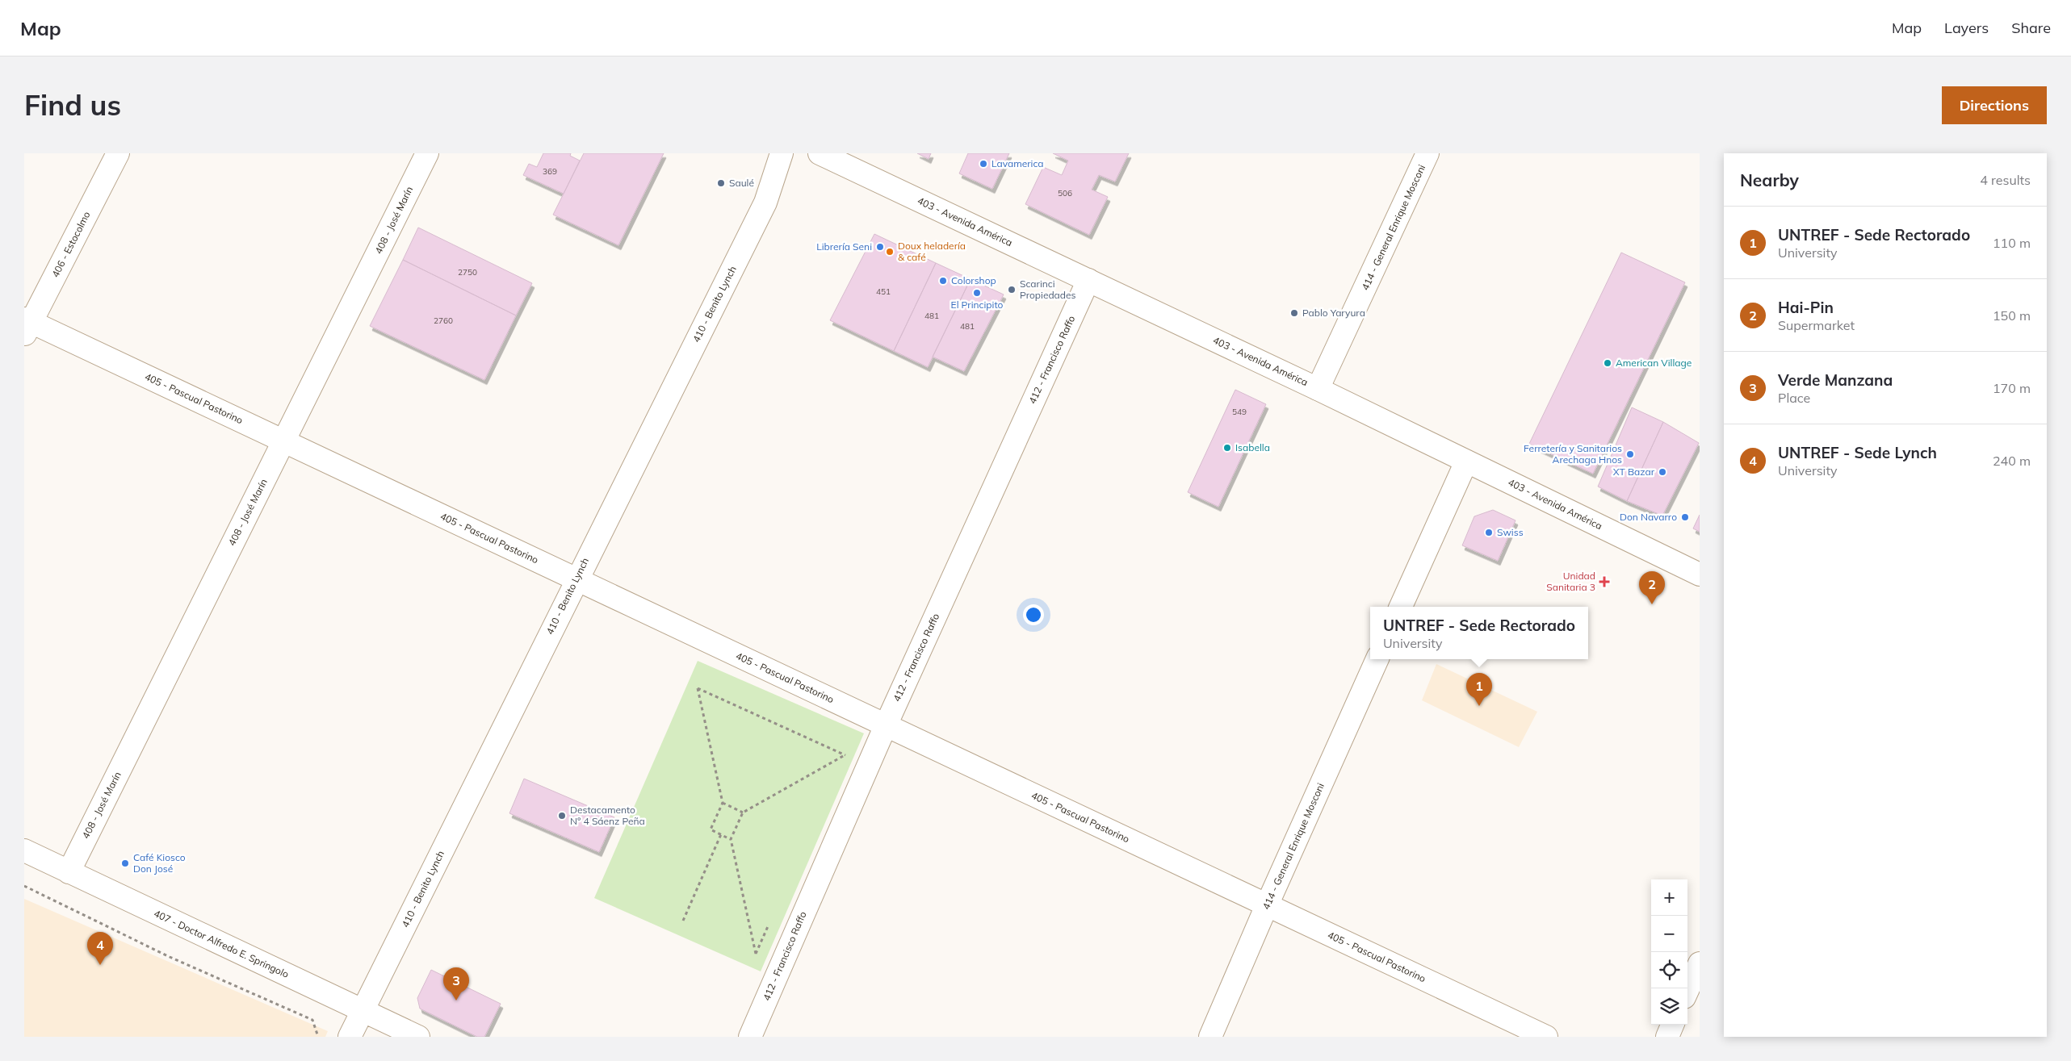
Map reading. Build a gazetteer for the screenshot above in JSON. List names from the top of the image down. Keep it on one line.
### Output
{"streets":{"street":["408 - José Marín","403 - Avenida América","414 - General Enrique Mosconi","406 - Estocolmo","410 - Benito Lynch","412 - Francisco Raffo","405 - Pascual Pastorino","407 - Doctor Alfredo E. Springolo"]},"crossings":[["408 - José Marín","405 - Pascual Pastorino"],["408 - José Marín","407 - Doctor Alfredo E. Springolo"],["403 - Avenida América","414 - General Enrique Mosconi"],["403 - Avenida América","412 - Francisco Raffo"],["414 - General Enrique Mosconi","405 - Pascual Pastorino"],["406 - Estocolmo","405 - Pascual Pastorino"],["410 - Benito Lynch","405 - Pascual Pastorino"],["410 - Benito Lynch","407 - Doctor Alfredo E. Springolo"],["412 - Francisco Raffo","405 - Pascual Pastorino"]],"places":{"other":["Lavamerica","Saulé","Librería Seni","Doux heladería & café","Colorshop","Scarinci Propiedades","El Principito","Pablo Yaryura","American Village","Isabella","Ferretería y Sanitarios Arechaga Hnos","XT Bazar","Don Navarro","Swiss","Destacamento N° 4 Sáenz Peña","Café Kiosco Don José"],"health":["Unidad Sanitaria 3"]},"house_numbers":["369","506","2750","451","481","2760","481","549"],"page":{"header":"Map","nav":["Map","Layers","Share"],"buttons":"Directions","title":"Find us","heading":["Nearby","4 results"],"list":[{"mark":"1","name":"UNTREF - Sede Rectorado","note":"University","value":"110 m"},{"mark":"2","name":"Hai-Pin","note":"Supermarket","value":"150 m"},{"mark":"3","name":"Verde Manzana","note":"Place","value":"170 m"},{"mark":"4","name":"UNTREF - Sede Lynch","note":"University","value":"240 m"}],"pins":["2","1","4","3"],"popup":["UNTREF - Sede Rectorado","University"],"map_buttons":["+","−"]}}
